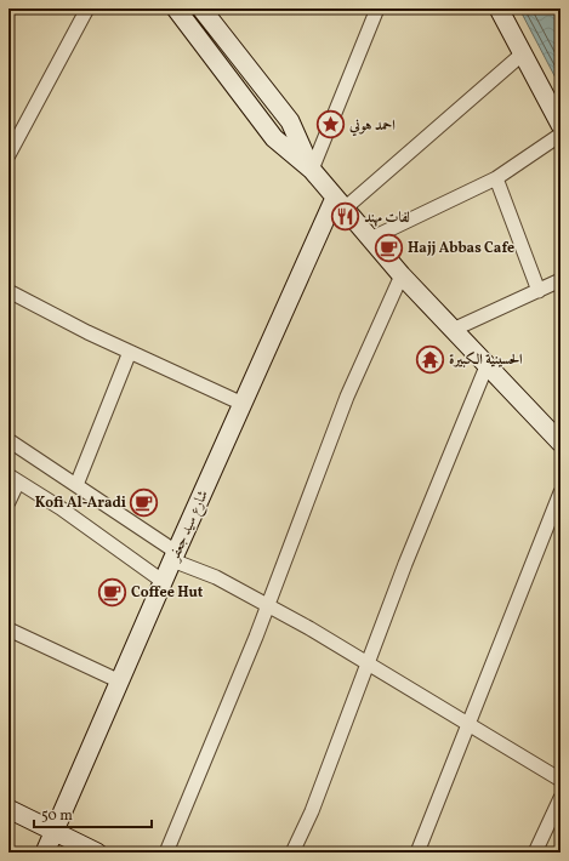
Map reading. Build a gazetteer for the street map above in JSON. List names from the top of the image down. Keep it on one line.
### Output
{"streets":{"street":["شارع سيد جعفر"]},"places":{"place":["احمد هوني"],"restaurant":["لفات مهند"],"cafe":["Hajj Abbas Cafe","Kofi Al-Aradi","Coffee Hut"],"temple":["الحسينية الكبيرة"]},"scale_bar":"50 m"}
